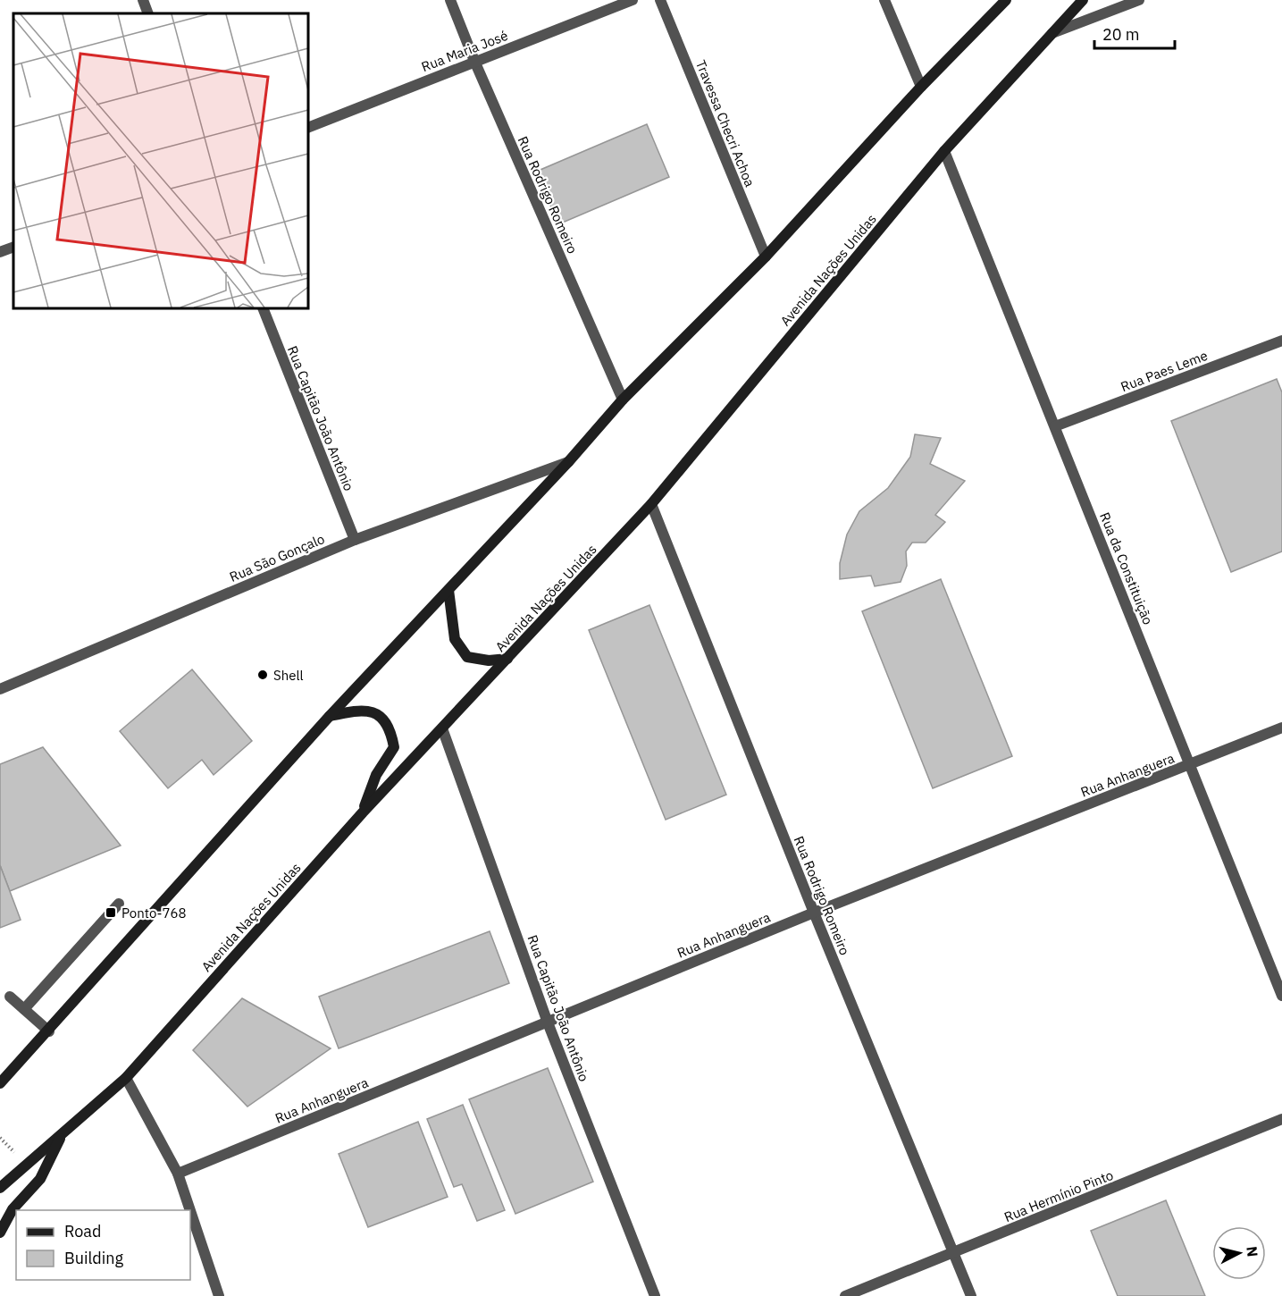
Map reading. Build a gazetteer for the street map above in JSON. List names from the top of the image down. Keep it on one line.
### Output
{"streets":{"main road":["Avenida Nações Unidas"],"street":["Rua Maria José","Travessa Checri Achoa","Rua Rodrigo Romeiro","Rua Paes Leme","Rua Capitão João Antônio","Rua São Gonçalo","Rua da Constituição","Rua Anhanguera","Rua Hermínio Pinto"]},"crossings":[["Rua Maria José","Rua Rodrigo Romeiro"],["Rua Rodrigo Romeiro","Avenida Nações Unidas"],["Rua Rodrigo Romeiro","Rua Anhanguera"],["Rua Rodrigo Romeiro","Rua Hermínio Pinto"],["Avenida Nações Unidas","Rua Capitão João Antônio"],["Avenida Nações Unidas","Rua da Constituição"],["Rua Paes Leme","Rua da Constituição"],["Rua Capitão João Antônio","Rua São Gonçalo"],["Rua Capitão João Antônio","Rua Anhanguera"],["Rua da Constituição","Rua Anhanguera"]],"places":{"other":["Shell"],"transit":["Ponto-768"]},"legend":["Road","Building"],"scale_bar":"20 m","north":"right"}
